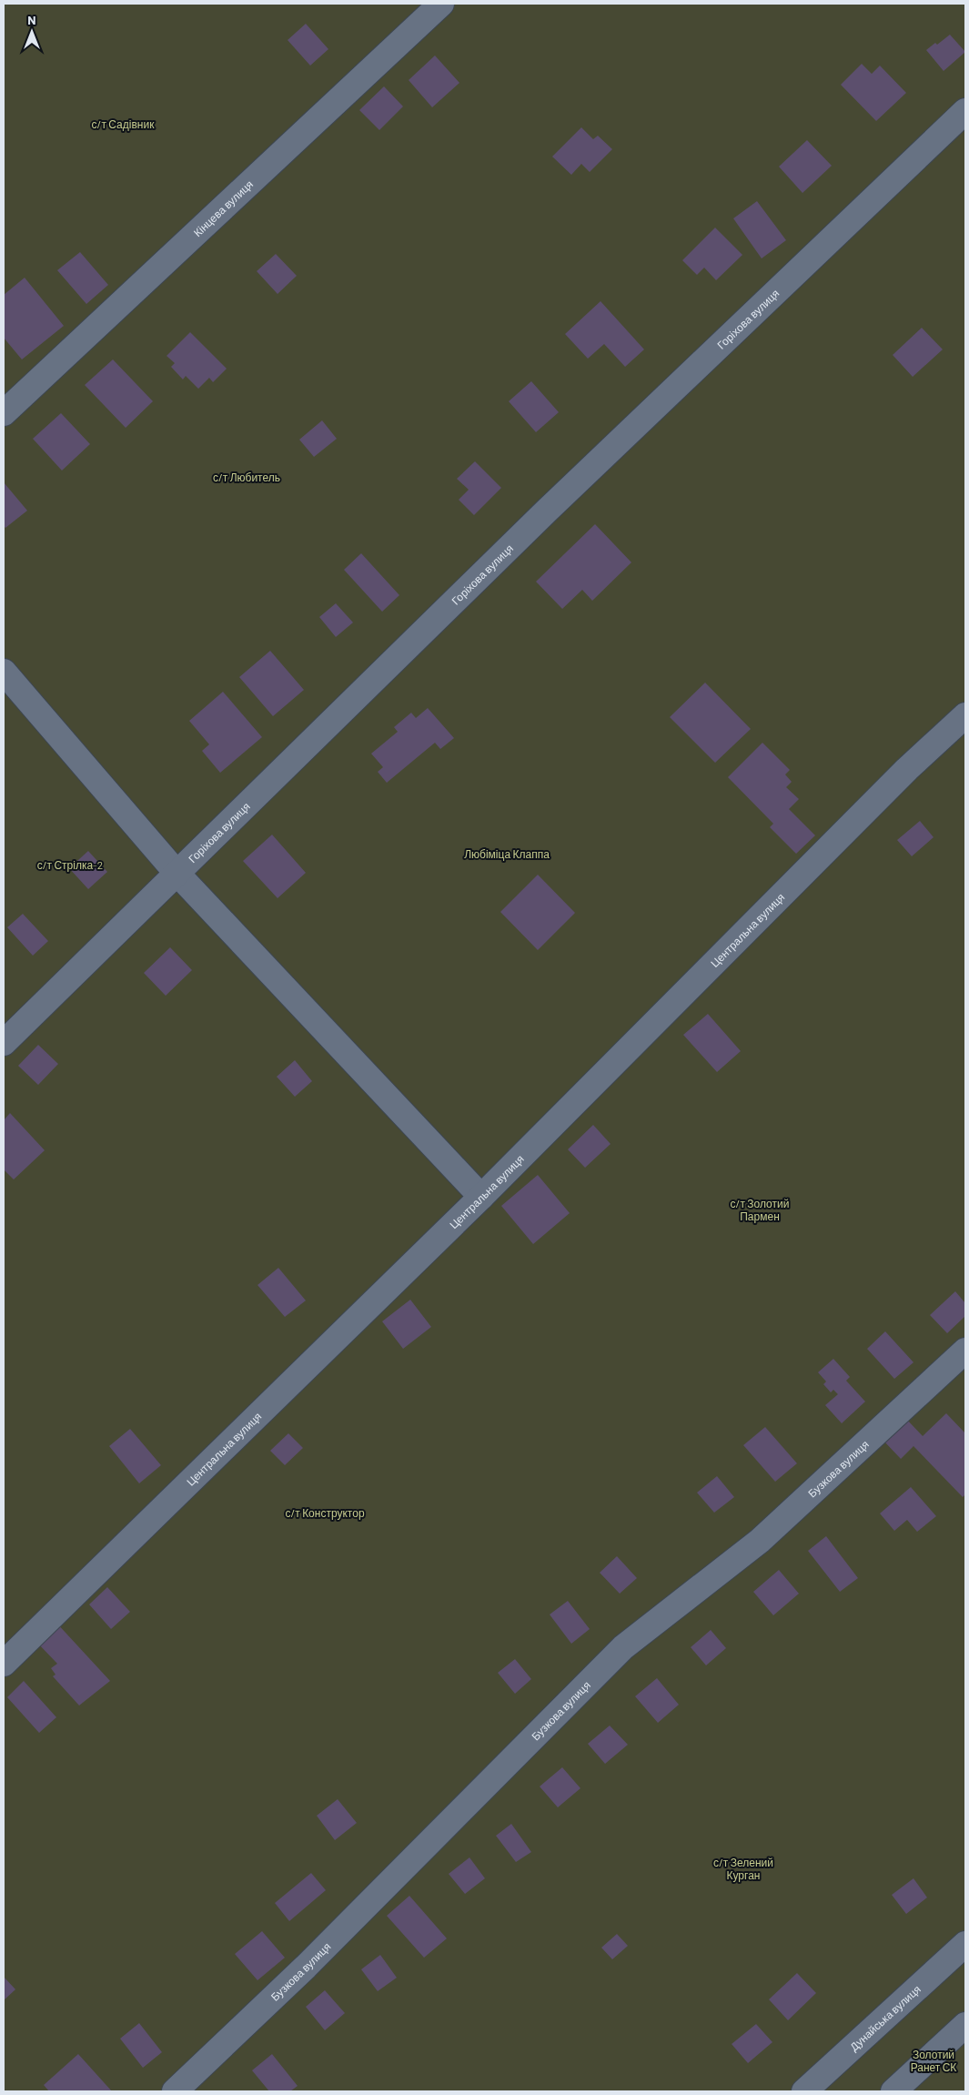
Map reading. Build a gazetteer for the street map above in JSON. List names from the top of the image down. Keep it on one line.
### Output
{"streets":{"street":["Кінцева вулиця","Горіхова вулиця","Центральна вулиця","Бузкова вулиця","Дунайська вулиця"]},"parks":["с/т Садівник","с/т Любитель","Любіміца Клаппа","с/т Стрілка-2","с/т Золотий Пармен","с/т Конструктор","с/т Зелений Курган","Золотий Ранет СК"],"north":"top"}
